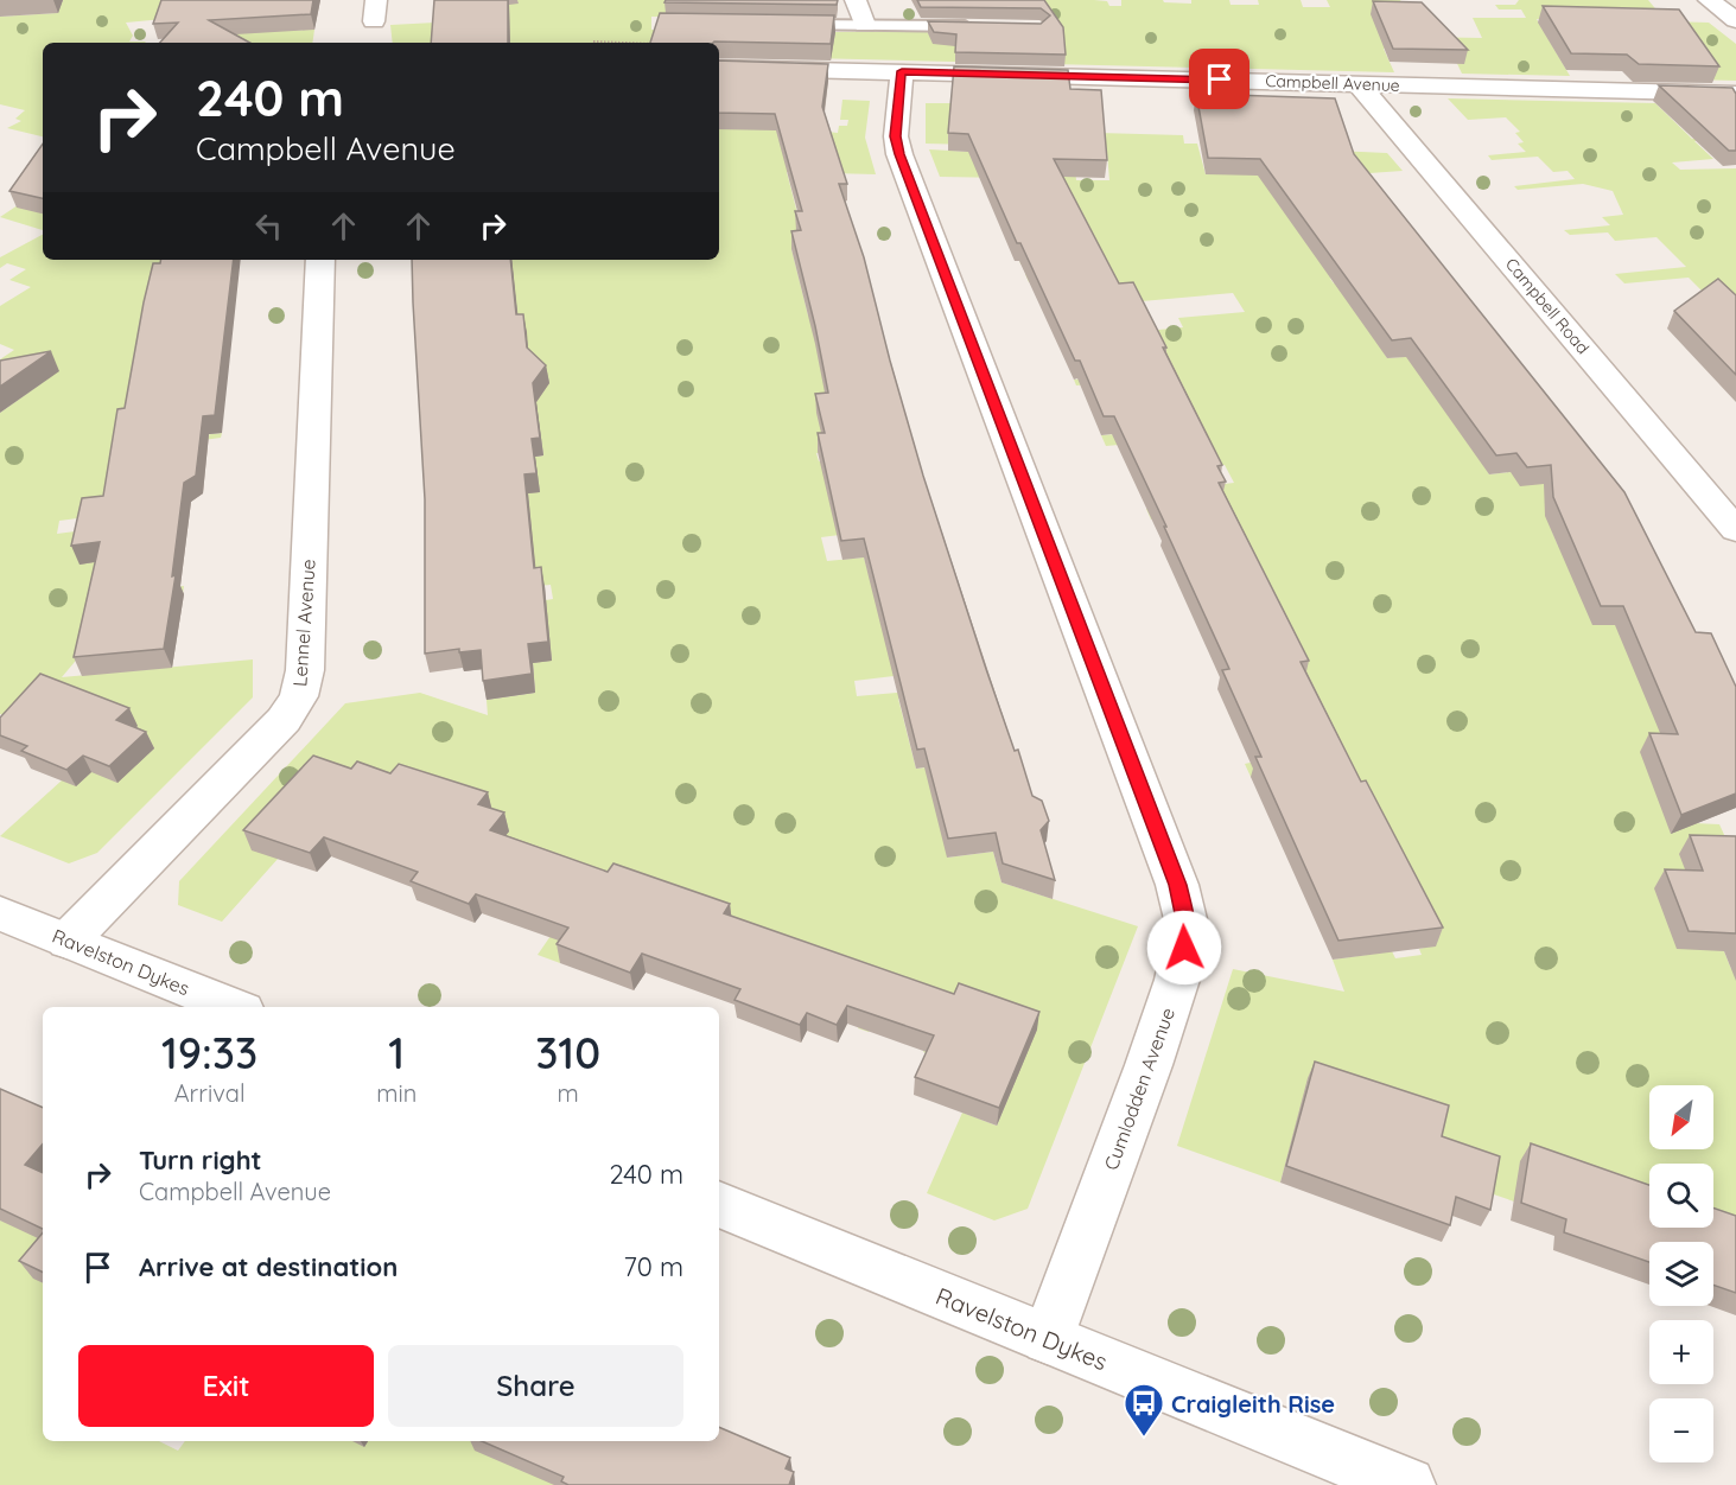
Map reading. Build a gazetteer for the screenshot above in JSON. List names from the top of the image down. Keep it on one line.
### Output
{"streets":{"street":["Campbell Avenue","Campbell Road","Lennel Avenue","Ravelston Dykes","Cumlodden Avenue"]},"crossings":[["Campbell Avenue","Campbell Road"],["Campbell Avenue","Cumlodden Avenue"],["Lennel Avenue","Ravelston Dykes"],["Ravelston Dykes","Cumlodden Avenue"]],"places":{"bus stop":["Craigleith Rise"]},"north":"bottom left","page":{"turn":["240 m","Campbell Avenue"],"eta":["19:33","Arrival","1","min","310","m"],"map_buttons":["+","−"],"list":[{"name":"Turn right","note":"Campbell Avenue","value":"240 m"},{"name":"Arrive at destination","value":"70 m"}],"buttons":["Exit","Share"]}}
